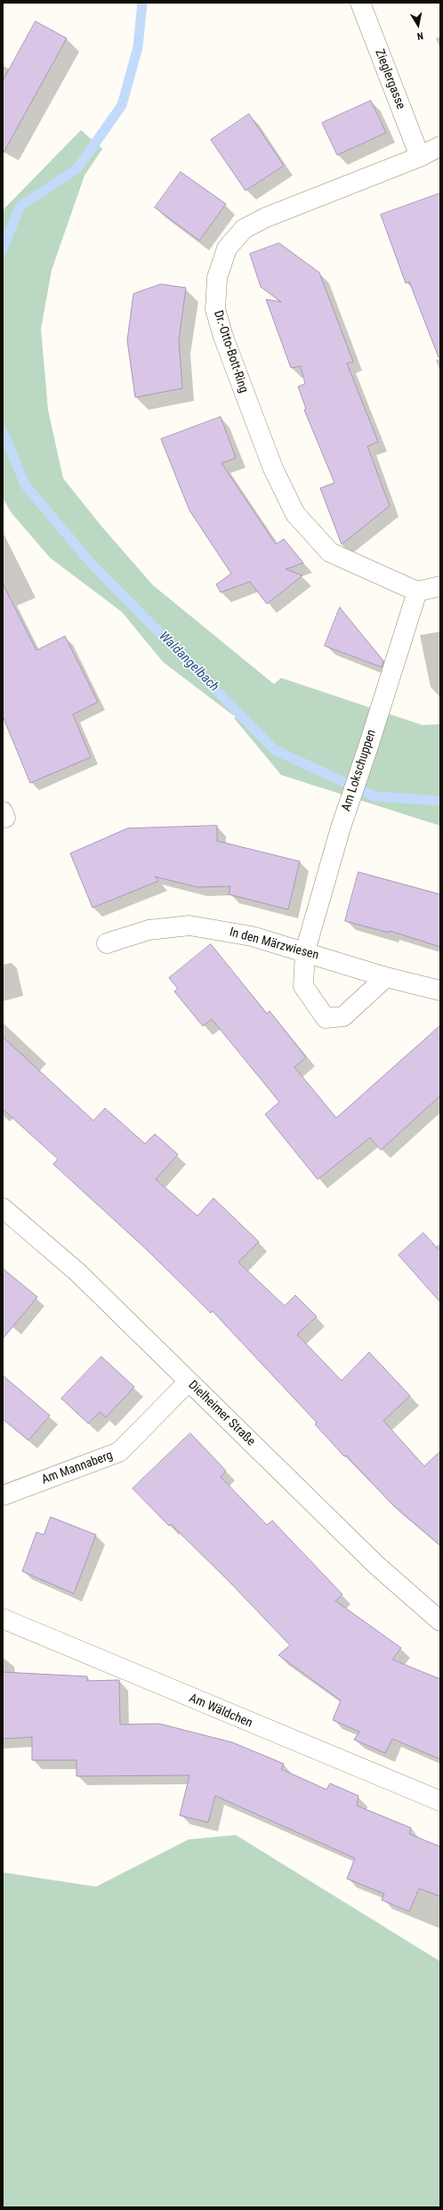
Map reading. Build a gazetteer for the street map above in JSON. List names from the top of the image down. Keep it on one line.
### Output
{"streets":{"street":["Zieglergasse","Dr.-Otto-Bott-Ring","Am Lokschuppen","In den Märzwiesen","Dielheimer Straße","Am Mannaberg","Am Wäldchen"]},"crossings":[["Zieglergasse","Dr.-Otto-Bott-Ring"],["Dr.-Otto-Bott-Ring","Am Lokschuppen"],["Am Lokschuppen","In den Märzwiesen"],["Dielheimer Straße","Am Mannaberg"]],"water":["Waldangelbach"],"north":"bottom"}
